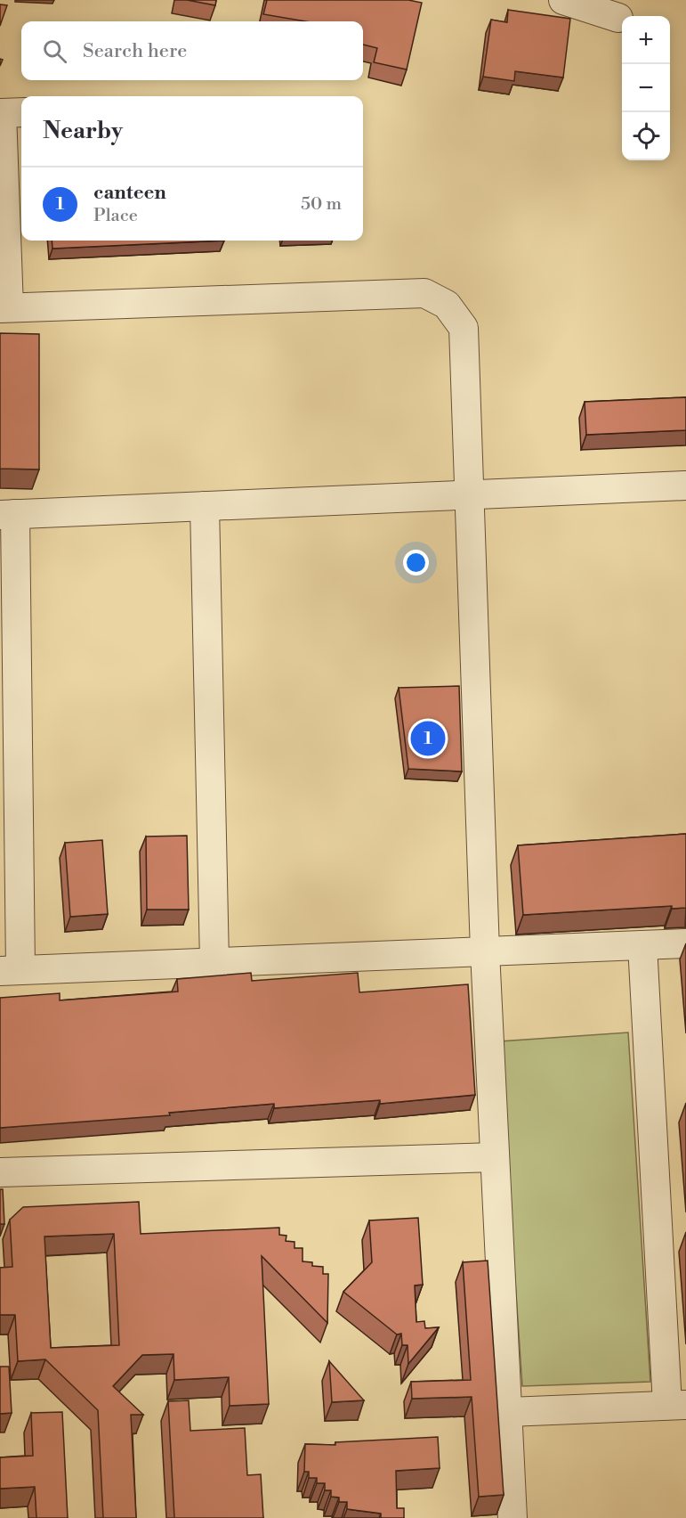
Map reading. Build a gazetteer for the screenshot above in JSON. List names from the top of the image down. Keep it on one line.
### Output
{"page":{"map_buttons":["+","−"],"search":"Search here","heading":"Nearby","list":[{"mark":"1","name":"canteen","note":"Place","value":"50 m"}],"pins":"1"}}
